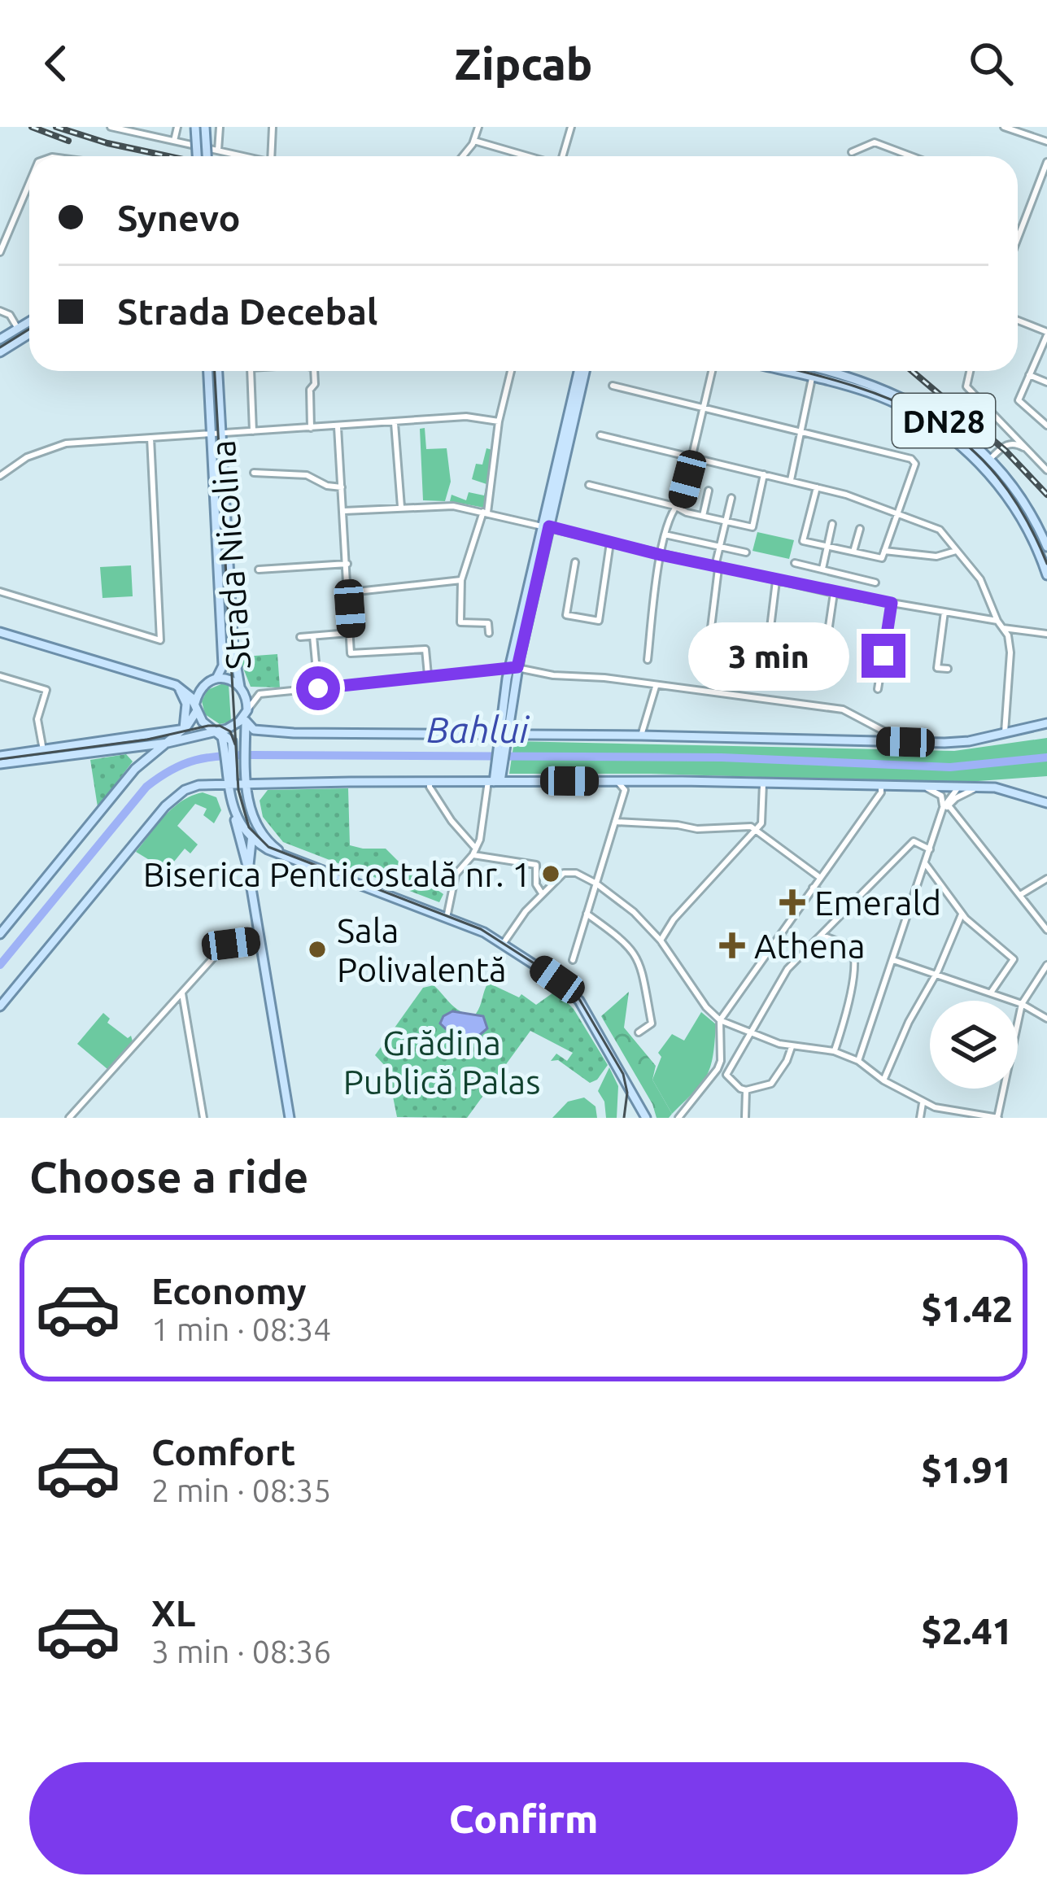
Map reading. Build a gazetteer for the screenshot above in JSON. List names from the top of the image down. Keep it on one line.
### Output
{"streets":{"main road":["DN28","Strada Nicolina"]},"water":["Bahlui"],"parks":["Grădina Publică Palas"],"places":{"other":["Biserica Penticostală nr. 1","Sala Polivalentă"],"health":["Emerald","Athena"]},"page":{"header":"Zipcab","banner":["Synevo","Strada Decebal"],"bubble":"3 min","heading":"Choose a ride","list":[{"name":"Economy","note":"1 min · 08:34","value":"$1.42"},{"name":"Comfort","note":"2 min · 08:35","value":"$1.91"},{"name":"XL","note":"3 min · 08:36","value":"$2.41"}],"buttons":"Confirm"}}
